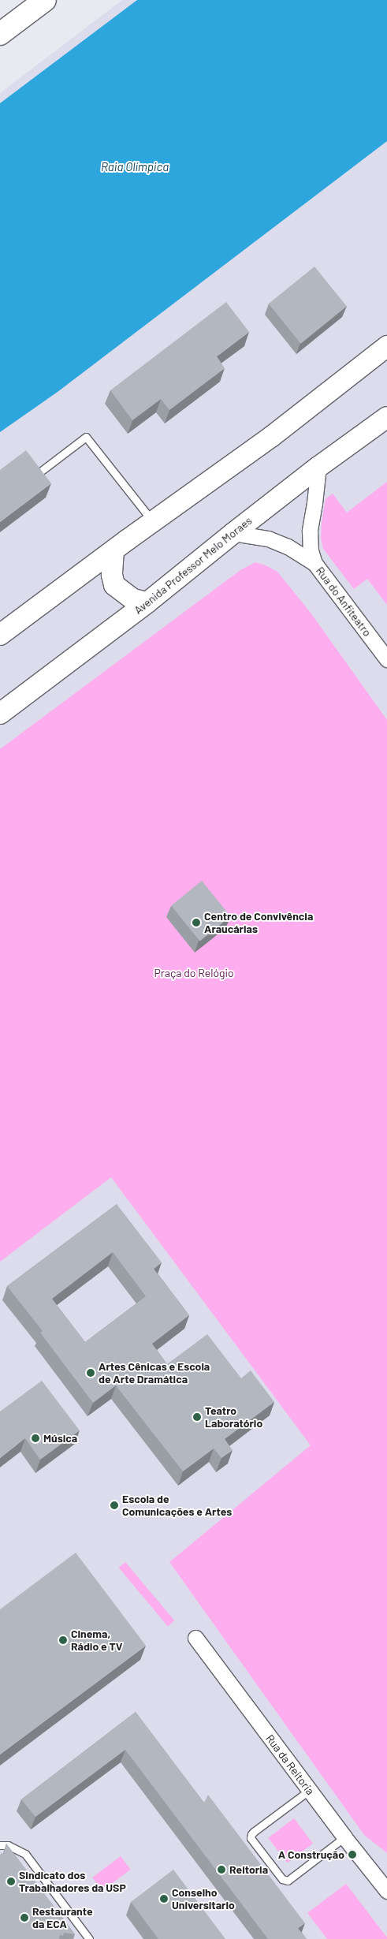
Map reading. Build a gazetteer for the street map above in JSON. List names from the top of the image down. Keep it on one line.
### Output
{"streets":{"street":["Avenida Professor Melo Moraes","Rua do Anfiteatro","Rua da Reitoria"]},"crossings":[["Avenida Professor Melo Moraes","Rua do Anfiteatro"]],"water":["Raia Olímpica"],"parks":["Praça do Relógio"],"places":["Centro de Convivência Araucárias","Artes Cênicas e Escola de Arte Dramática","Teatro Laboratório","Música","Escola de Comunicações e Artes","Cinema, Rádio e TV","A Construção","Reitoria","Sindicato dos Trabalhadores da USP","Conselho Universitario","Restaurante da ECA"]}
